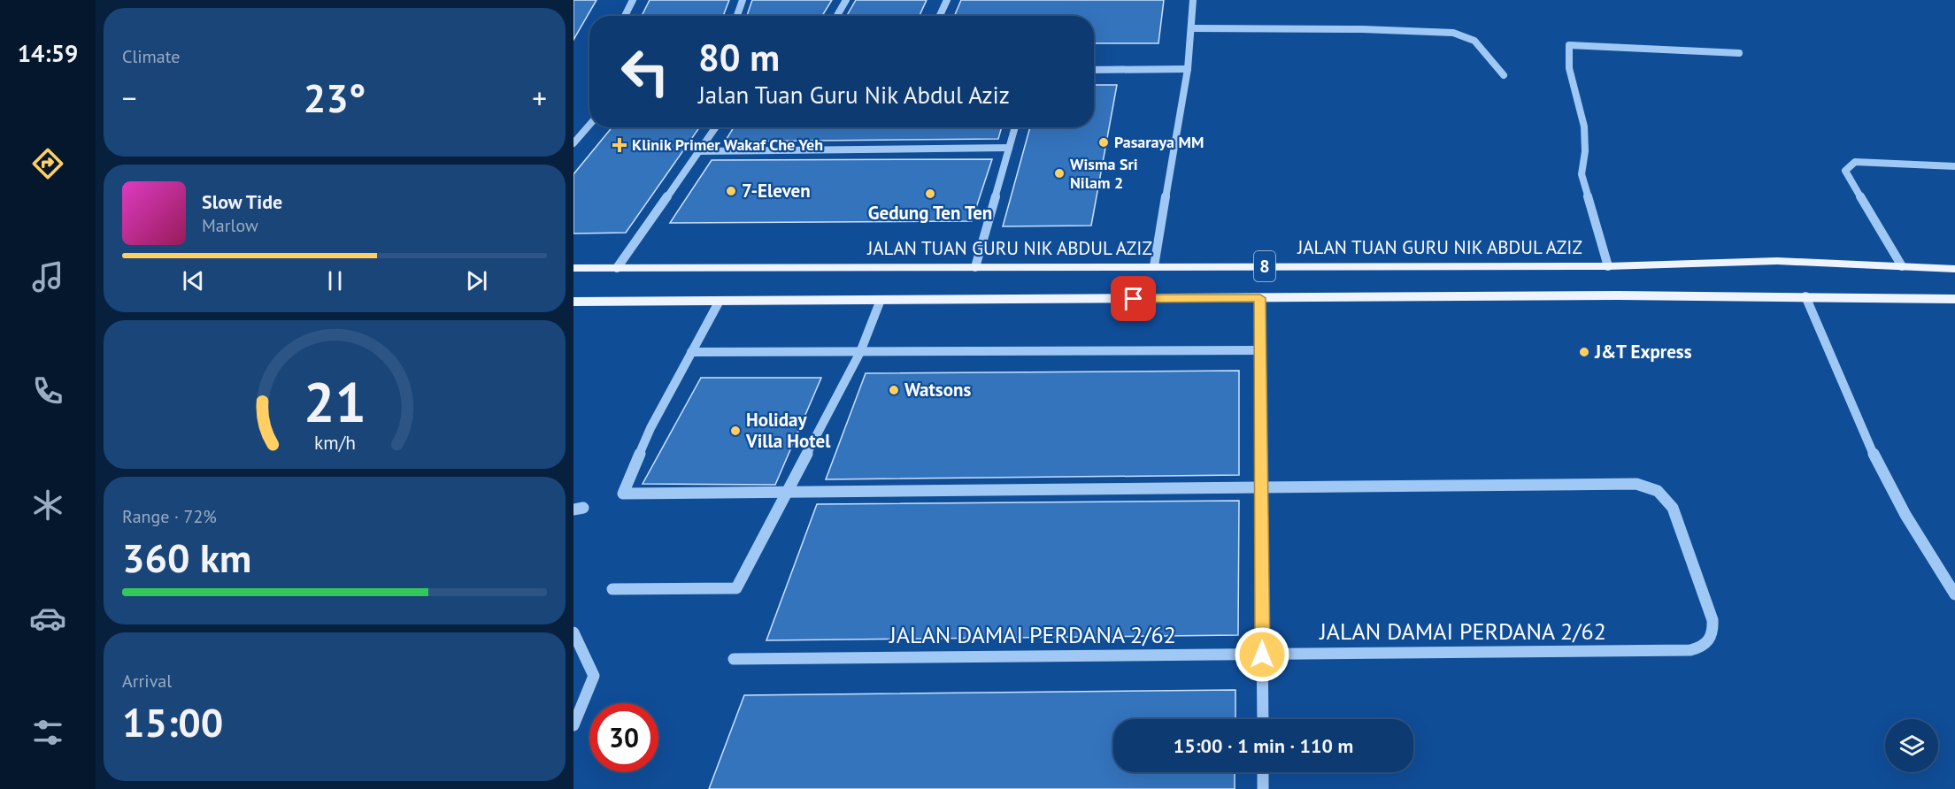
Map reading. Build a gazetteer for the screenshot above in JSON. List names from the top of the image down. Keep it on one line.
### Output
{"streets":{"main road":["JALAN TUAN GURU NIK ABDUL AZIZ","8"],"street":["JALAN DAMAI PERDANA 2/62"]},"places":{"other":["Pasaraya MM","Wisma Sri Nilam 2","7-Eleven","Gedung Ten Ten","J&T Express","Watsons","Holiday Villa Hotel"],"health":["Klinik Primer Wakaf Che Yeh"]},"page":{"tabs":"14:59","tile":["Climate",["Range · 72%","360 km"],["Arrival","15:00"]],"turn":["80 m","Jalan Tuan Guru Nik Abdul Aziz"],"heat":["−","23°","+"],"song":["Slow Tide","Marlow"],"limit":"30","trip":"15:00 · 1 min · 110 m","gauge":["21","km/h"]}}
